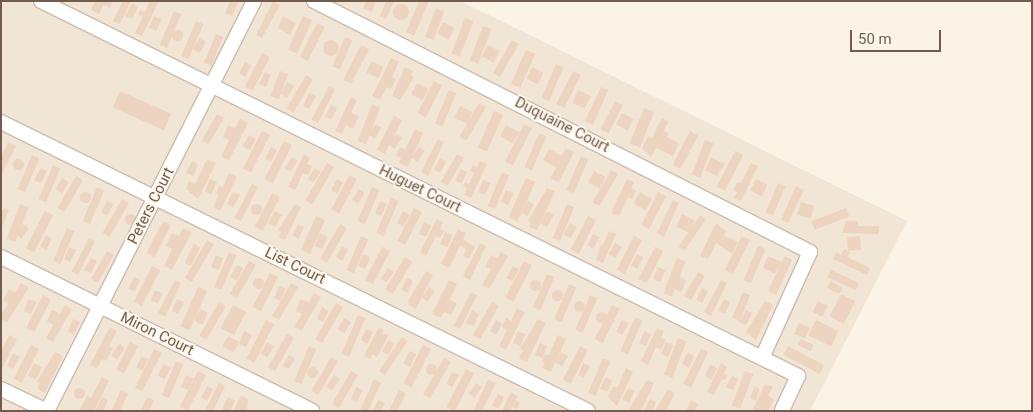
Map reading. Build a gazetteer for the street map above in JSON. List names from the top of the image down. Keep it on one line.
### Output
{"streets":{"street":["Duquaine Court","Huguet Court","Peters Court","List Court","Miron Court"]},"crossings":[["Duquaine Court","Huguet Court"],["Huguet Court","Peters Court"],["Peters Court","List Court"],["Peters Court","Miron Court"]],"scale_bar":"50 m"}
